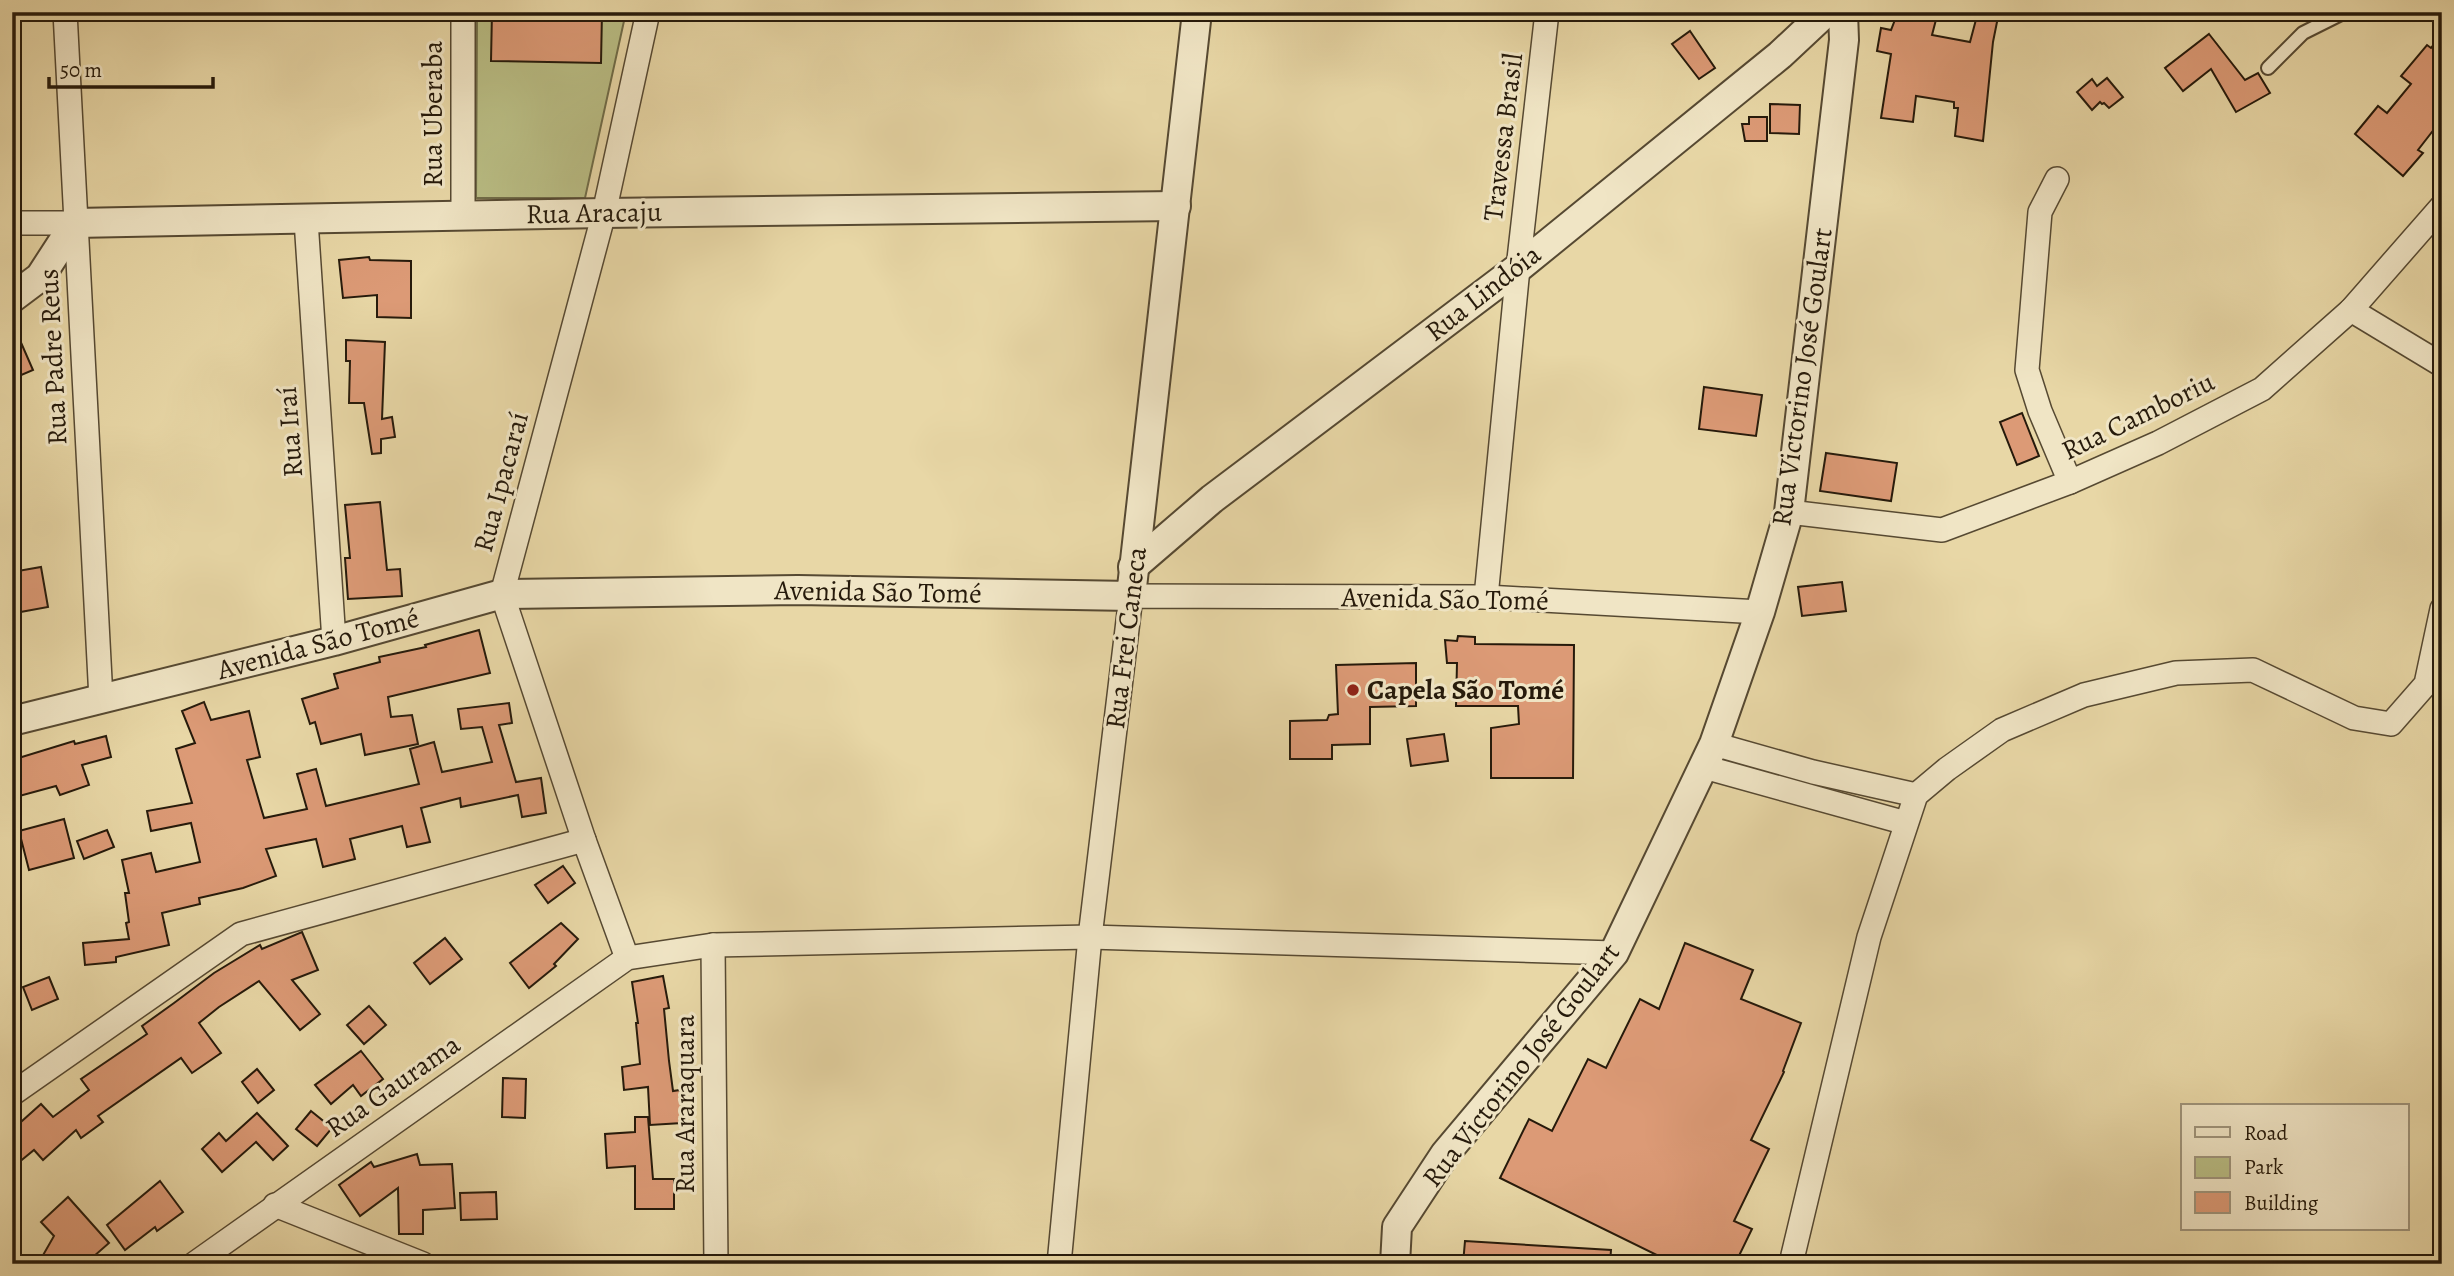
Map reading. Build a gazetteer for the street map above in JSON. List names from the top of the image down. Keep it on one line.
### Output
{"streets":{"street":["Rua Uberaba","Travessa Brasil","Rua Aracaju","Rua Lindóia","Rua Padre Reus","Rua Victorino José Goulart","Rua Camboriu","Rua Iraí","Rua Ipacaraí","Avenida São Tomé","Rua Frei Caneca","Rua Gaurama","Rua Araraquara"]},"crossings":[["Rua Uberaba","Rua Aracaju"],["Travessa Brasil","Rua Lindóia"],["Travessa Brasil","Avenida São Tomé"],["Rua Aracaju","Rua Padre Reus"],["Rua Aracaju","Rua Iraí"],["Rua Aracaju","Rua Ipacaraí"],["Rua Aracaju","Rua Frei Caneca"],["Rua Lindóia","Rua Frei Caneca"],["Rua Padre Reus","Avenida São Tomé"],["Rua Victorino José Goulart","Rua Camboriu"],["Rua Victorino José Goulart","Avenida São Tomé"],["Rua Iraí","Avenida São Tomé"],["Rua Ipacaraí","Avenida São Tomé"],["Rua Ipacaraí","Rua Gaurama"],["Avenida São Tomé","Rua Frei Caneca"]],"places":["Capela São Tomé"],"legend":["Road","Park","Building"],"scale_bar":"50 m"}
